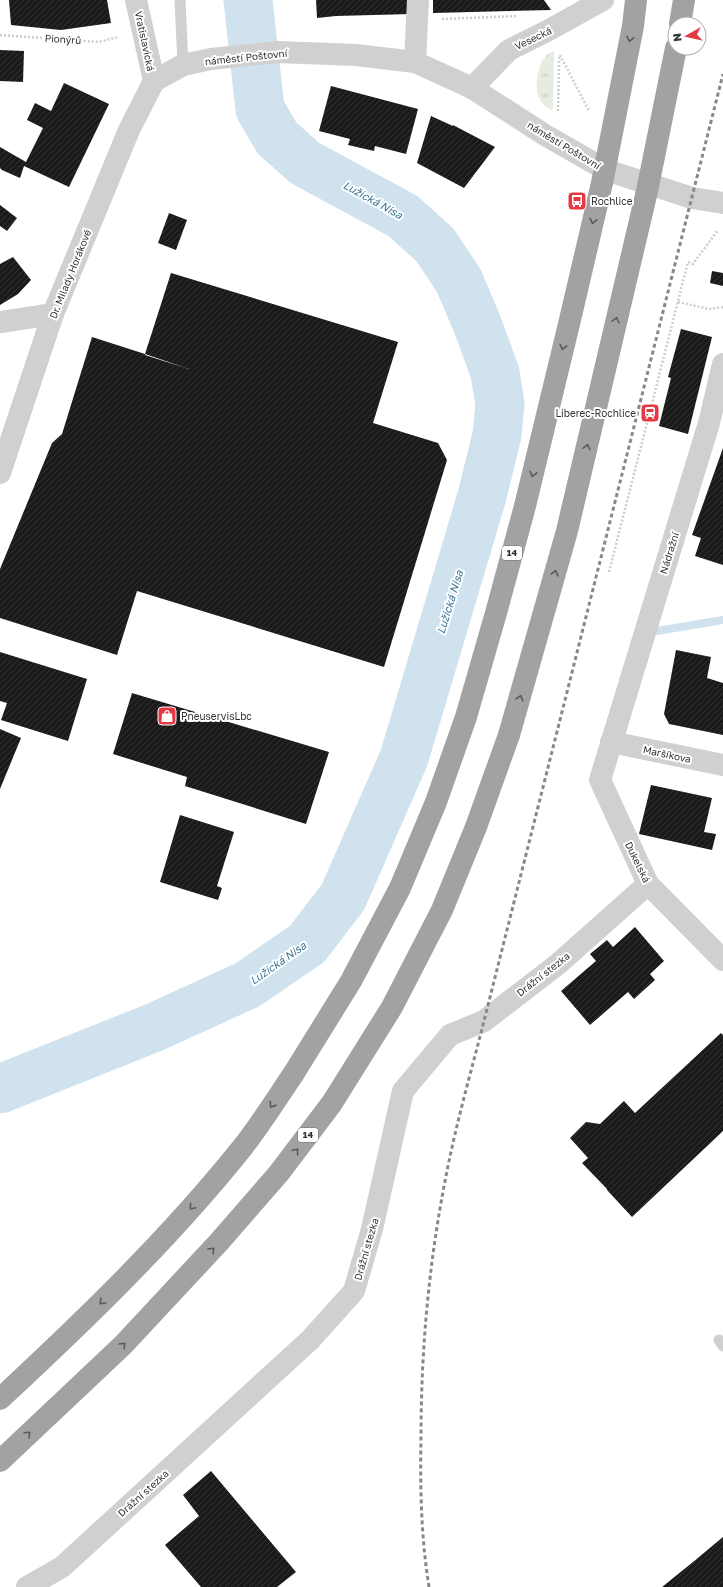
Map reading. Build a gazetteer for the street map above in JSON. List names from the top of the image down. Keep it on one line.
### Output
{"streets":{"highway":["14"],"street":["Vesecká","Vratislavická","náměstí Poštovní","Dr. Milady Horákové","Nádražní","Maršíkova","Dukelská","Drážní stezka"],"path":["Pionýrů"]},"crossings":[["Vesecká","náměstí Poštovní"],["Vratislavická","náměstí Poštovní"],["Vratislavická","Dr. Milady Horákové"],["náměstí Poštovní","Dr. Milady Horákové"],["Nádražní","Maršíkova"],["Nádražní","Dukelská"],["Maršíkova","Dukelská"],["Dukelská","Drážní stezka"]],"water":["Lužická Nisa"],"places":{"bus stop":["Rochlice"],"station":["Liberec-Rochlice"],"shop":["PneuservisLbc"]},"north":"left"}
